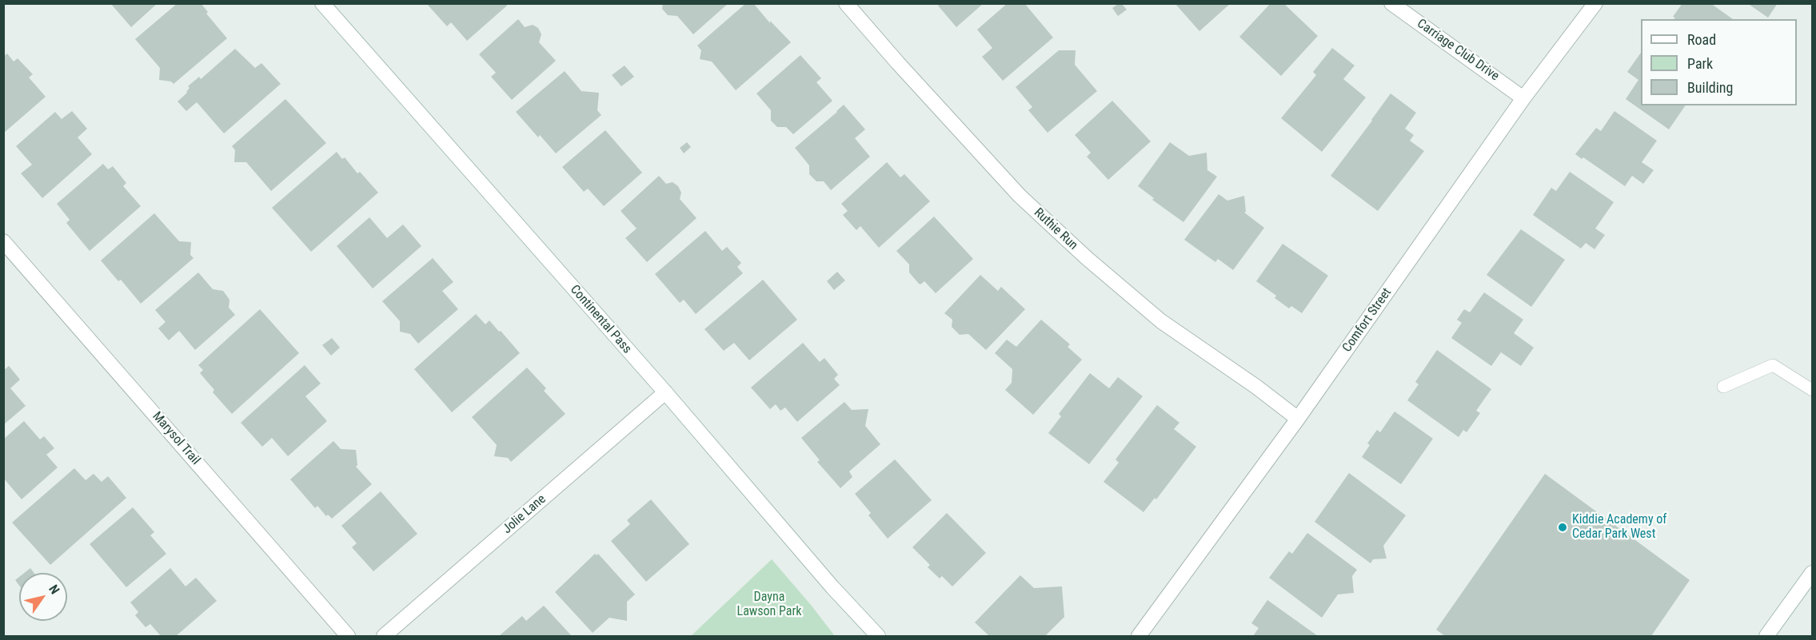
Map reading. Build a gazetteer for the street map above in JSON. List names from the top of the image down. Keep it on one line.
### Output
{"streets":{"street":["Carriage Club Drive","Ruthie Run","Continental Pass","Comfort Street","Marysol Trail","Jolie Lane"]},"crossings":[["Carriage Club Drive","Comfort Street"],["Ruthie Run","Comfort Street"],["Continental Pass","Jolie Lane"]],"parks":["Dayna Lawson Park"],"places":["Kiddie Academy of Cedar Park West"],"legend":["Road","Park","Building"],"north":"top right"}
